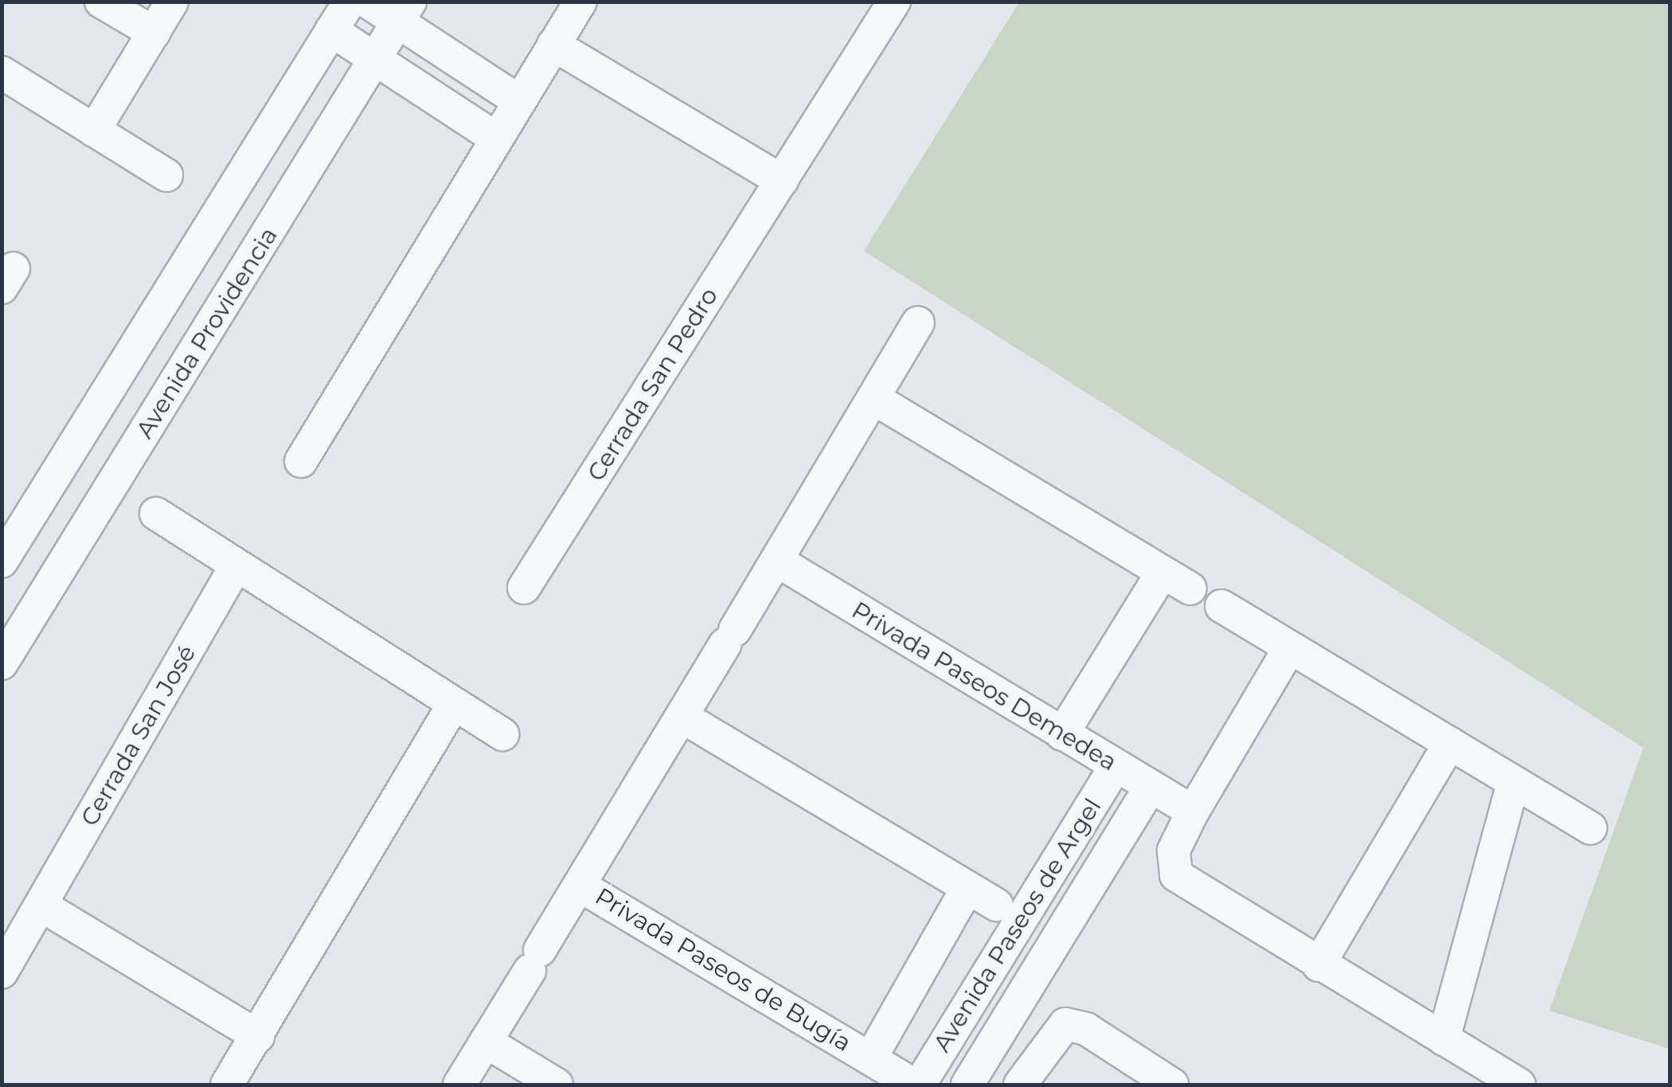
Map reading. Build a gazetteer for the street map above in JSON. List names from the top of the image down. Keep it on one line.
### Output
{"streets":{"street":["Avenida Providencia","Cerrada San Pedro","Privada Paseos Demedea","Cerrada San José","Avenida Paseos de Argel","Privada Paseos de Bugía"]},"crossings":[["Privada Paseos Demedea","Avenida Paseos de Argel"],["Avenida Paseos de Argel","Privada Paseos de Bugía"]]}
